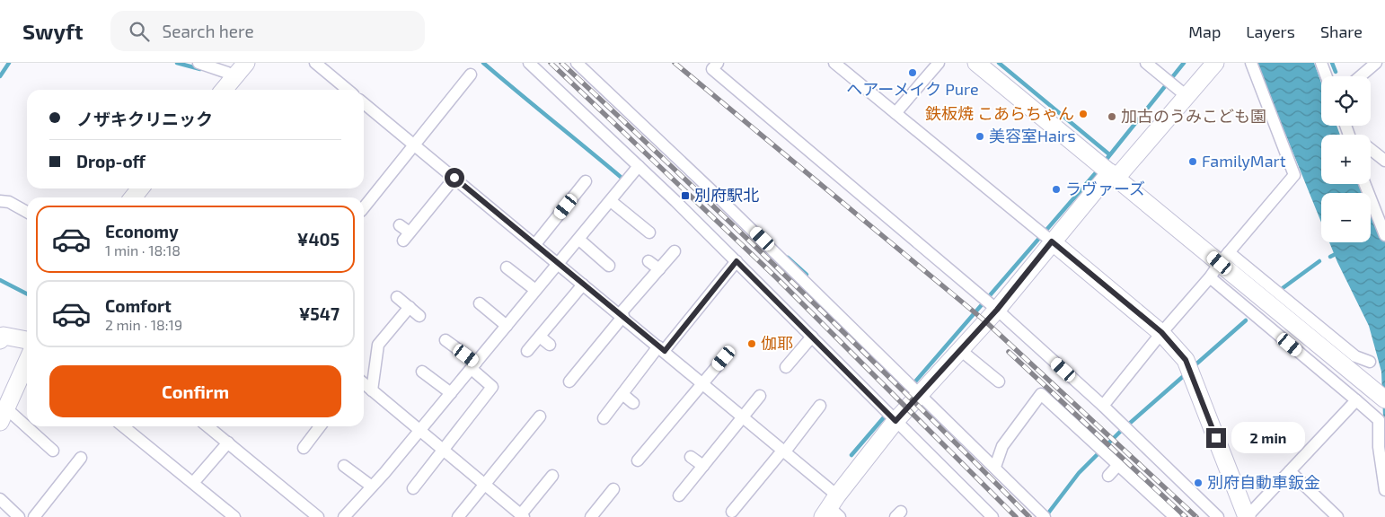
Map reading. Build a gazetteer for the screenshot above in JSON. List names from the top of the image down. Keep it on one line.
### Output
{"places":{"other":["ヘアーメイク Pure","鉄板焼 こあらちゃん","加古のうみこども園","美容室Hairs","FamilyMart","ラヴァーズ","伽耶","別府自動車鈑金"],"transit":["別府駅北"]},"page":{"header":"Swyft","search":"Search here","nav":["Map","Layers","Share"],"map_buttons":["+","−"],"banner":["ノザキクリニック","Drop-off"],"list":[{"name":"Economy","note":"1 min · 18:18","value":"¥405"},{"name":"Comfort","note":"2 min · 18:19","value":"¥547"}],"buttons":"Confirm","bubble":"2 min"}}
